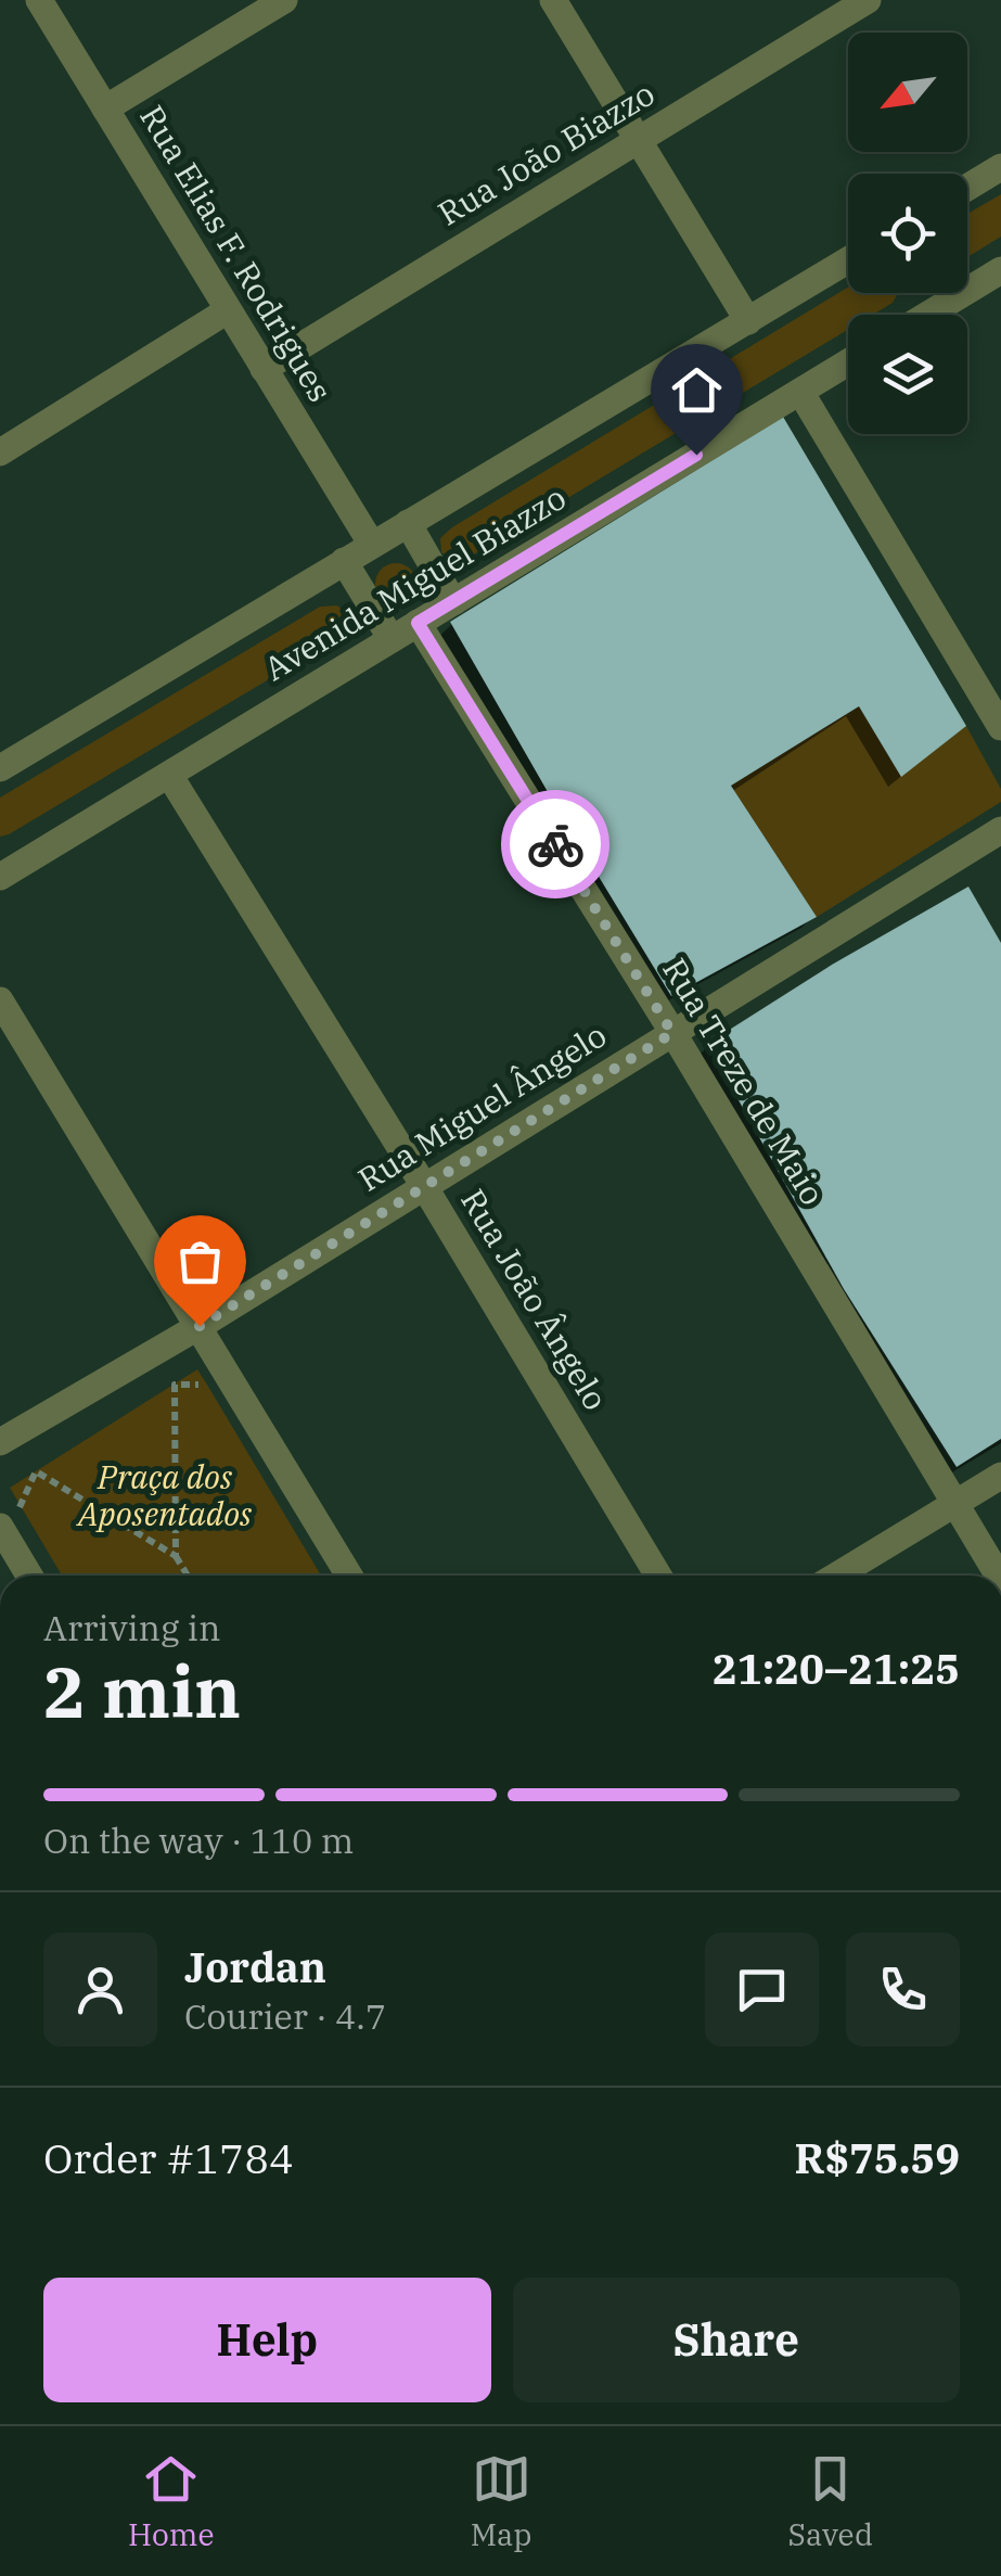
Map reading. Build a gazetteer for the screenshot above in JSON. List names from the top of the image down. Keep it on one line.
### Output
{"streets":{"street":["Rua João Biazzo","Rua Elias F. Rodrigues","Avenida Miguel Biazzo","Rua Treze de Maio","Rua Miguel Ângelo","Rua João Ângelo"]},"crossings":[["Rua João Biazzo","Rua Elias F. Rodrigues"],["Rua Elias F. Rodrigues","Avenida Miguel Biazzo"],["Avenida Miguel Biazzo","Rua Treze de Maio"],["Avenida Miguel Biazzo","Rua João Ângelo"],["Rua Treze de Maio","Rua Miguel Ângelo"],["Rua Miguel Ângelo","Rua João Ângelo"]],"parks":["Praça dos Aposentados"],"north":"bottom left","page":{"heading":["2 min","Arriving in","21:20–21:25"],"panel":["Jordan","Courier · 4.7","Order #1784","R$75.59"],"bar":"On the way · 110 m","buttons":["Help","Share"],"tabs":["Home","Map","Saved"]}}
